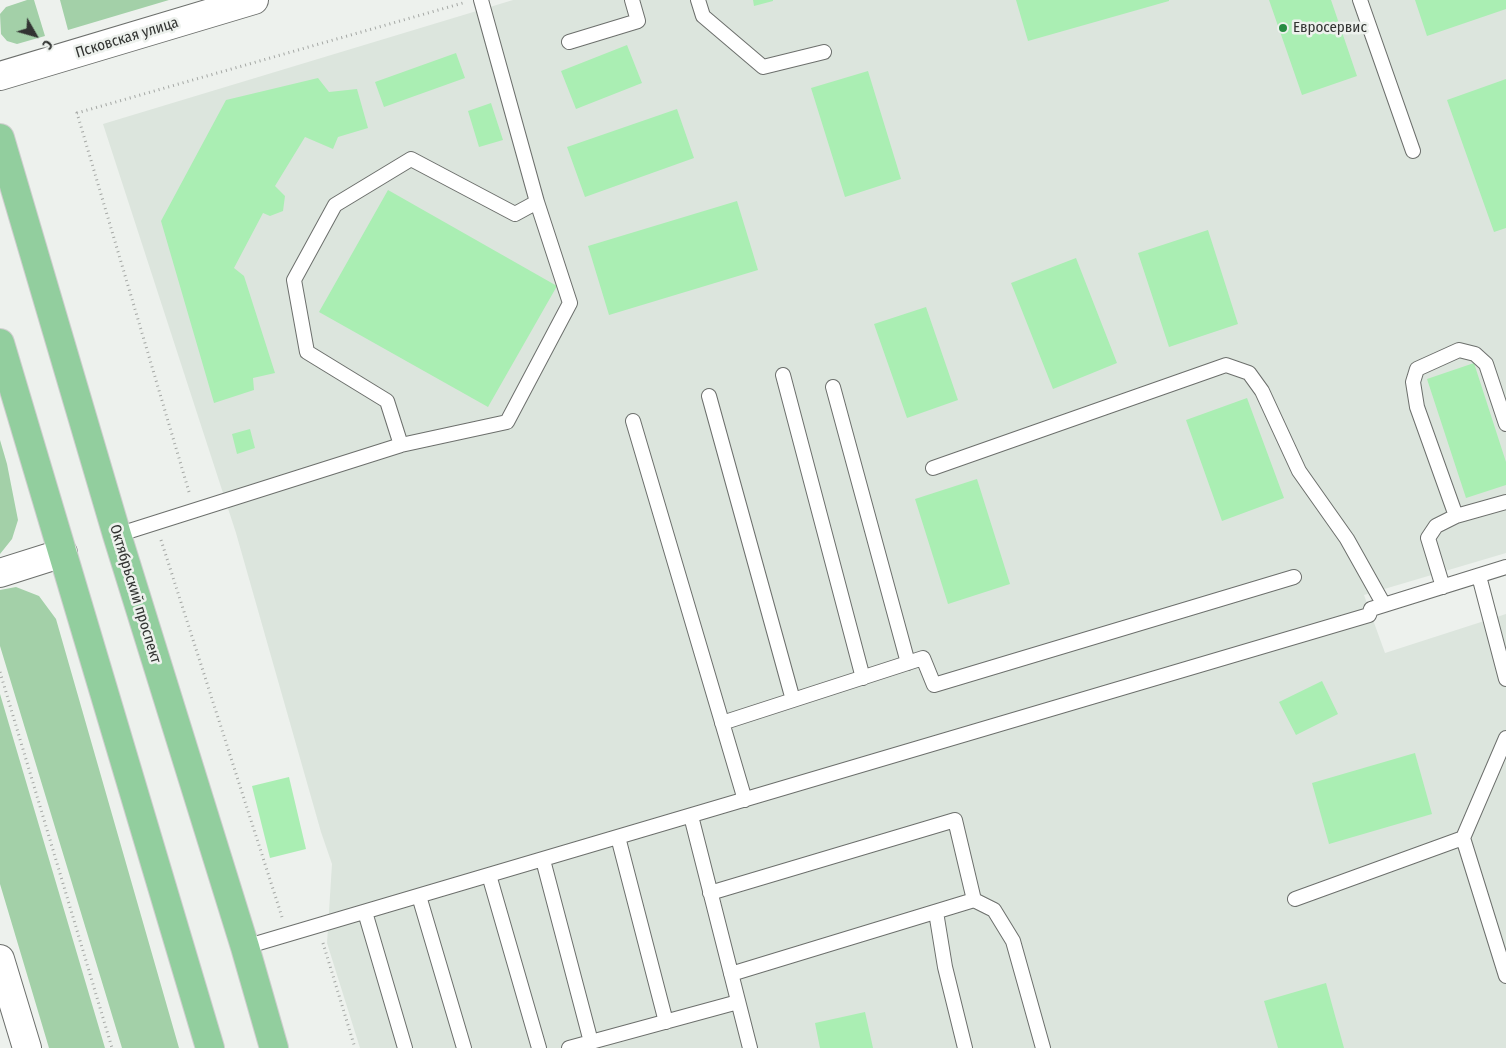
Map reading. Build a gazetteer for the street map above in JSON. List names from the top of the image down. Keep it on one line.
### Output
{"streets":{"main road":["Псковская улица","Октябрьский проспект"]},"places":["Евросервис"],"north":"bottom right"}
